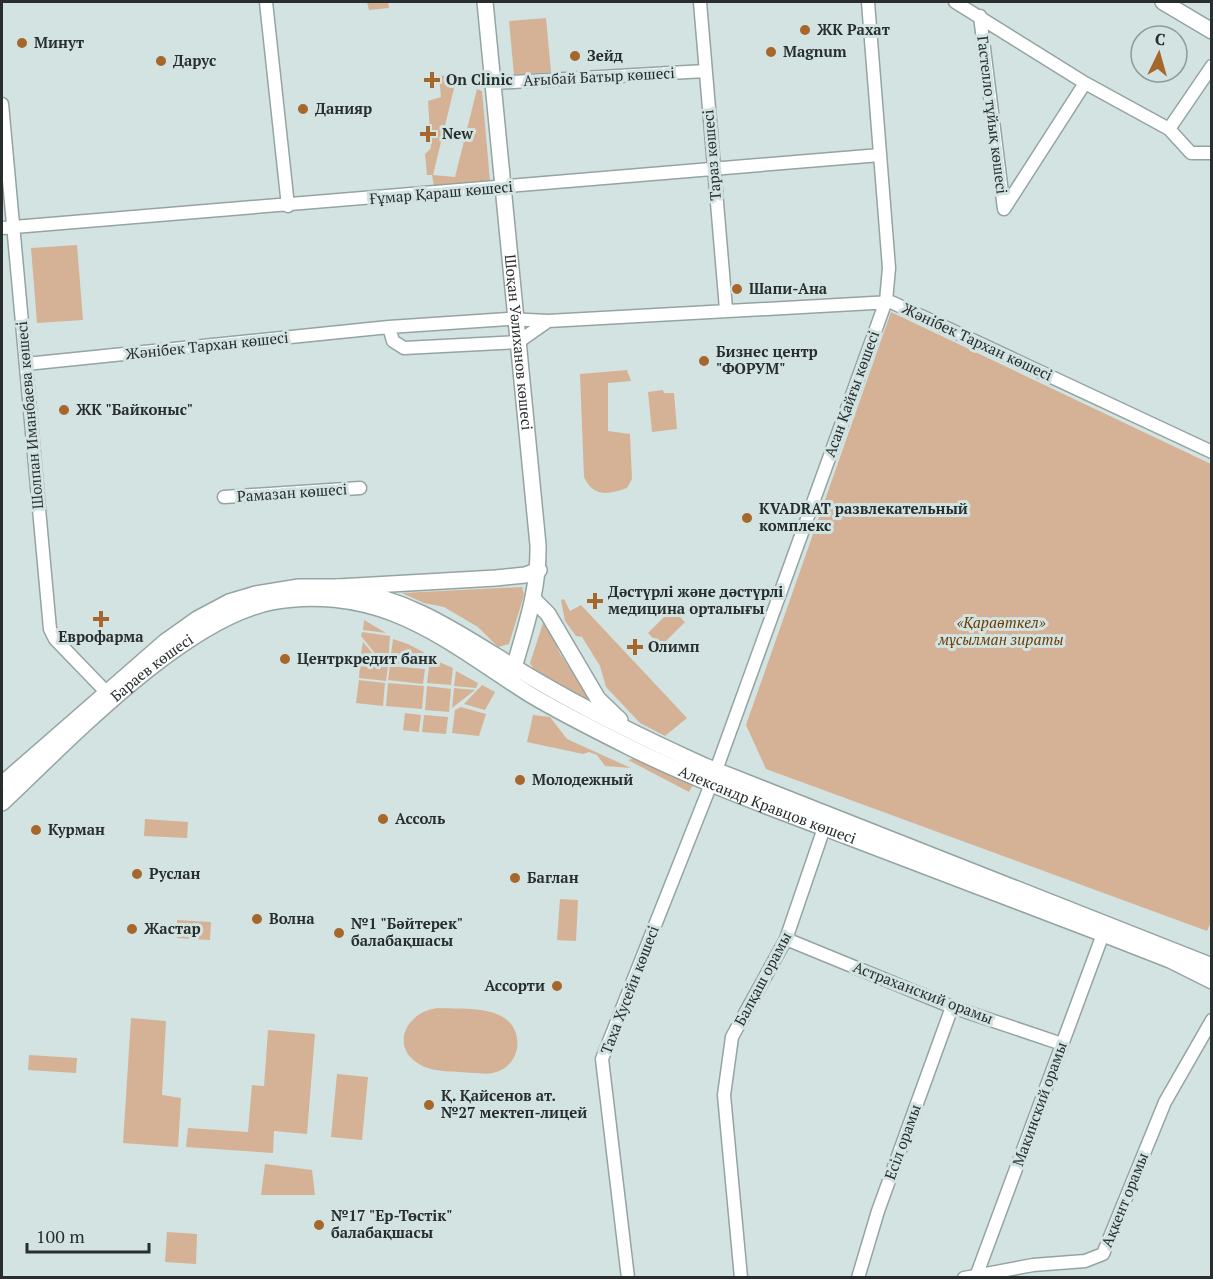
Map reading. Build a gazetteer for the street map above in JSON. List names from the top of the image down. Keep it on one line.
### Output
{"streets":{"main road":["Шоқан Уәлиханов көшесі","Бараев көшесі","Александр Кравцов көшесі"],"street":["Ағыбай Батыр көшесі","Гастелло тұйық көшесі","Тараз көшесі","Ғұмар Қараш көшесі","Жәнібек Тархан көшесі","Асан Қайғы көшесі","Шолпан Иманбаева көшесі","Рамазан көшесі","Балқаш орамы","Таха Хусейн көшесі","Астраханский орамы","Макинский орамы","Есіл орамы","Ақкент орамы"]},"crossings":[["Ағыбай Батыр көшесі","Тараз көшесі"],["Ағыбай Батыр көшесі","Шоқан Уәлиханов көшесі"],["Тараз көшесі","Ғұмар Қараш көшесі"],["Тараз көшесі","Жәнібек Тархан көшесі"],["Ғұмар Қараш көшесі","Шоқан Уәлиханов көшесі"],["Ғұмар Қараш көшесі","Асан Қайғы көшесі"],["Ғұмар Қараш көшесі","Шолпан Иманбаева көшесі"],["Жәнібек Тархан көшесі","Шоқан Уәлиханов көшесі"],["Жәнібек Тархан көшесі","Асан Қайғы көшесі"],["Жәнібек Тархан көшесі","Шолпан Иманбаева көшесі"],["Шоқан Уәлиханов көшесі","Александр Кравцов көшесі"],["Асан Қайғы көшесі","Александр Кравцов көшесі"],["Асан Қайғы көшесі","Таха Хусейн көшесі"],["Шолпан Иманбаева көшесі","Бараев көшесі"],["Бараев көшесі","Александр Кравцов көшесі"],["Александр Кравцов көшесі","Балқаш орамы"],["Александр Кравцов көшесі","Таха Хусейн көшесі"],["Александр Кравцов көшесі","Макинский орамы"],["Балқаш орамы","Астраханский орамы"],["Астраханский орамы","Макинский орамы"],["Астраханский орамы","Есіл орамы"],["Макинский орамы","Ақкент орамы"]],"parks":["«Қараөткел» мұсылман зираты"],"places":{"other":["ЖК Рахат","Минут","Magnum","Зейд","Дарус","Данияр","Шапи-Ана","Бизнес центр \"ФОРУМ\"","ЖК \"Байконыс\"","KVADRAT развлекательный комплекс","Центркредит банк","Молодежный","Ассоль","Курман","Руслан","Баглан","Волна","Жастар","№1 \"Бәйтерек\" балабақшасы","Ассорти","Қ. Қайсенов ат. №27 мектеп-лицей","№17 \"Ер-Төстік\" балабақшасы"],"health":["On Clinic","New","Дәстүрлі және дәстүрлі медицина орталығы","Еврофарма","Олимп"]},"scale_bar":"100 m","north":"top"}
